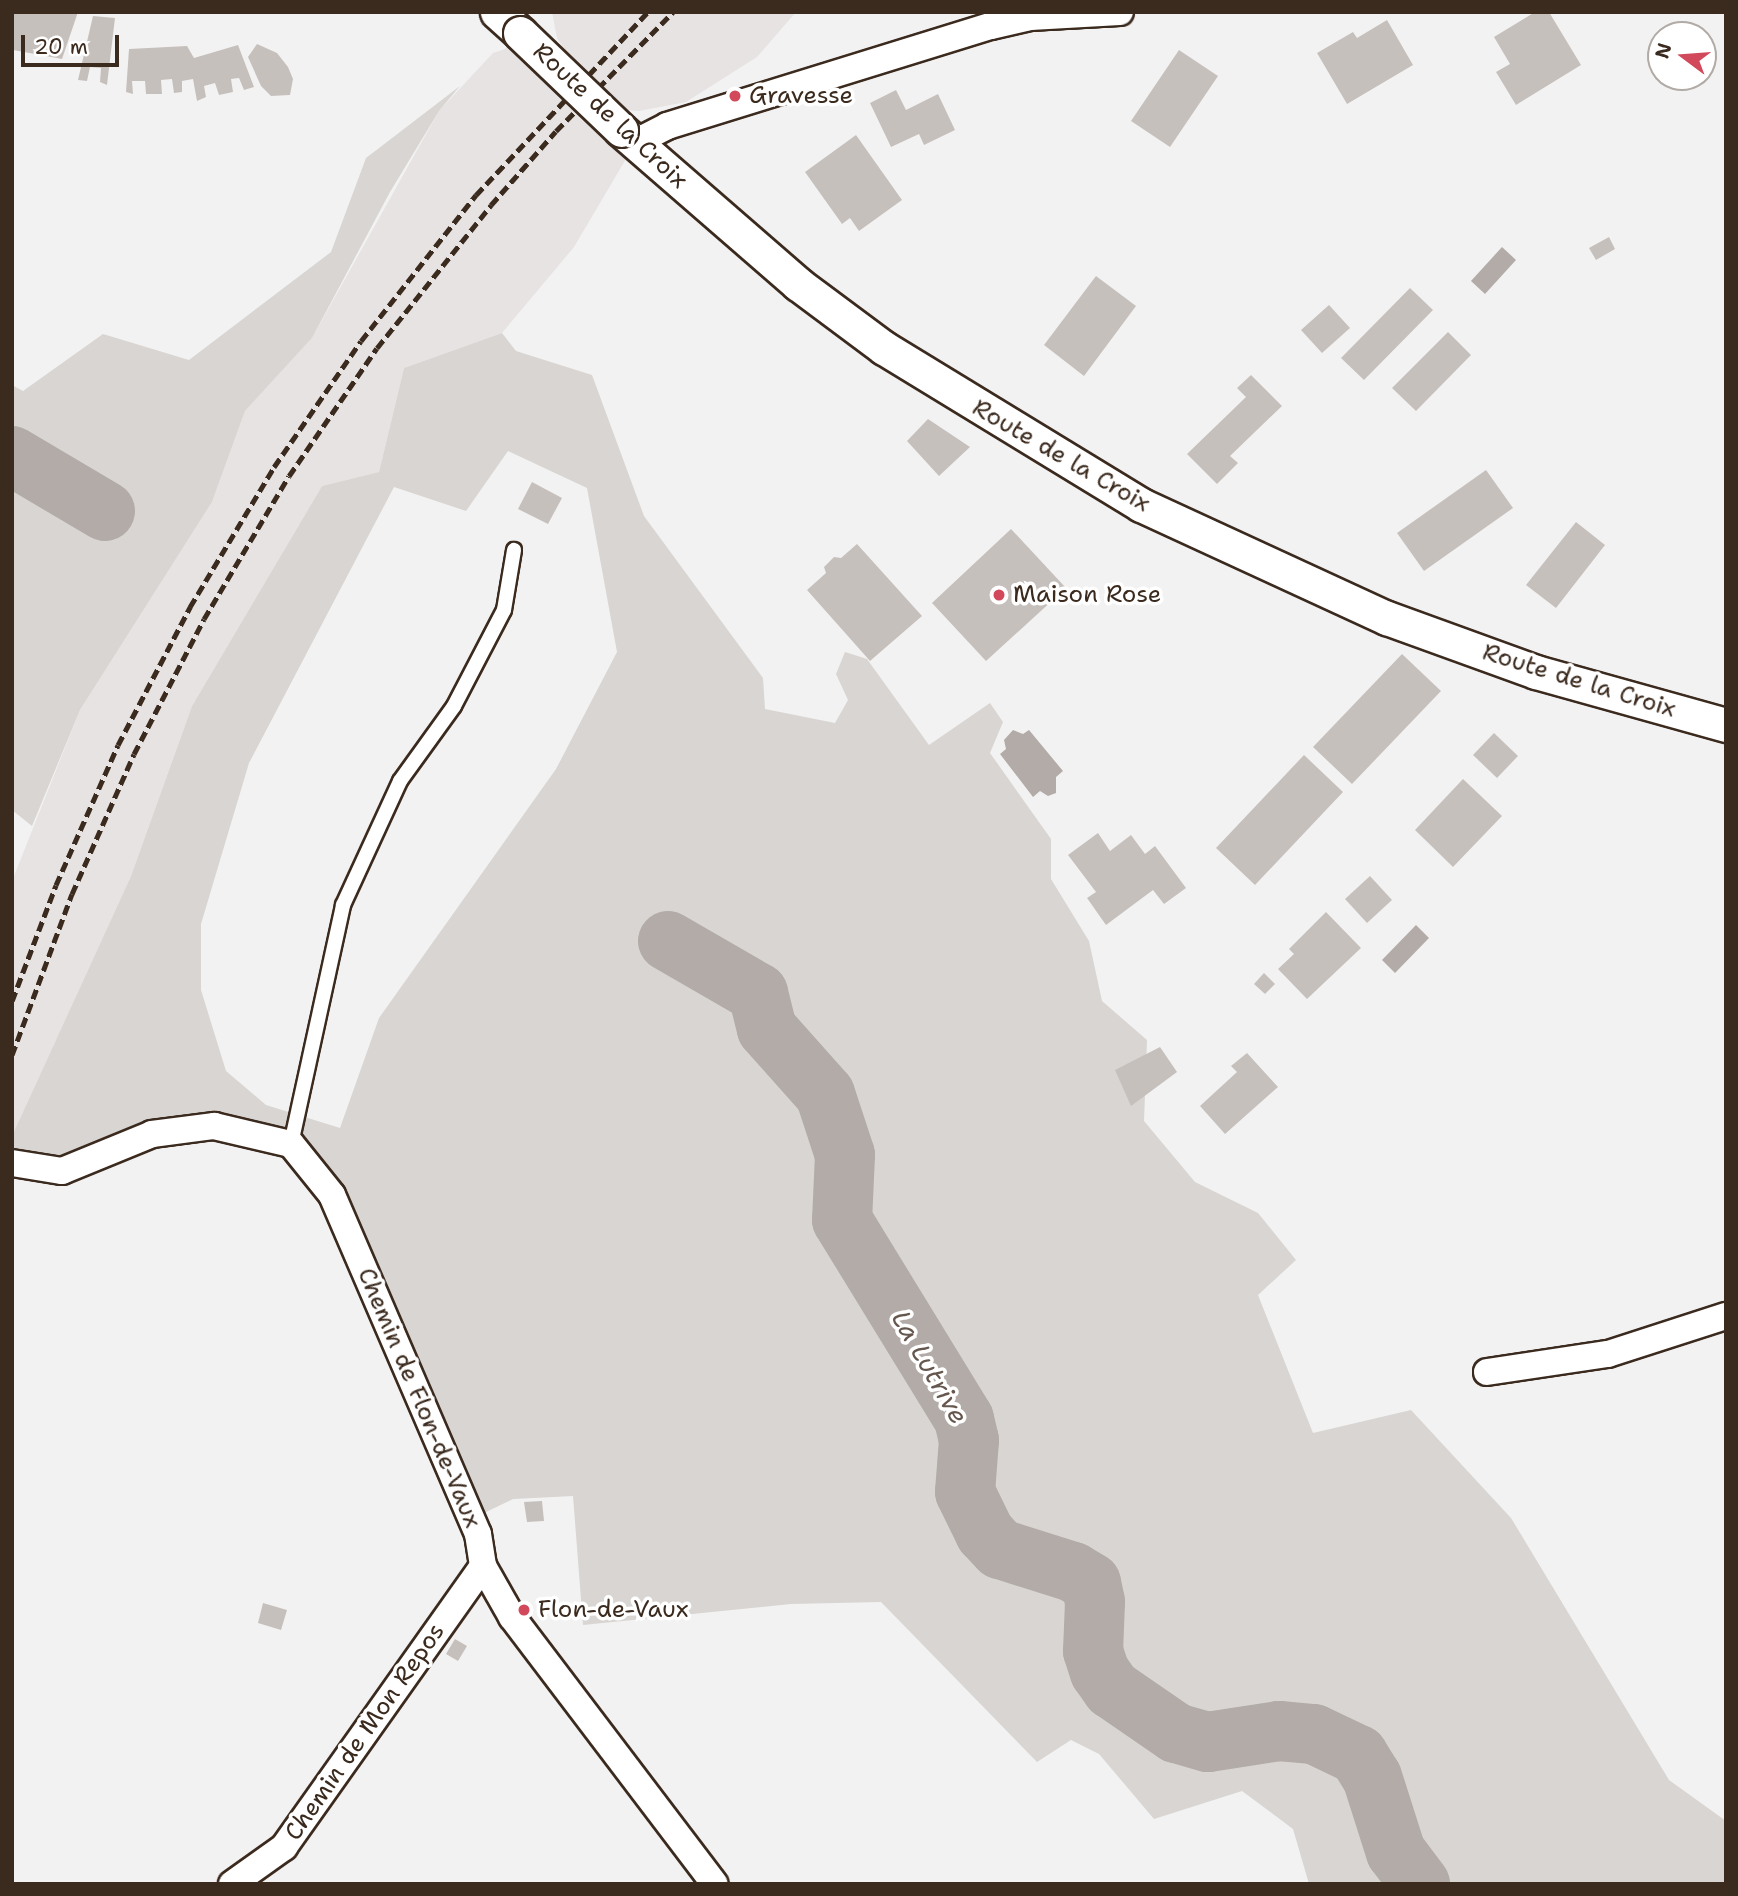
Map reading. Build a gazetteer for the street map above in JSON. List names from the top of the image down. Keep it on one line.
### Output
{"streets":{"street":["Route de la Croix","Chemin de Flon-de-Vaux","Chemin de Mon Repos"]},"crossings":[["Chemin de Flon-de-Vaux","Chemin de Mon Repos"]],"water":["La Lutrive"],"places":["Gravesse","Maison Rose","Flon-de-Vaux"],"scale_bar":"20 m","north":"left"}
